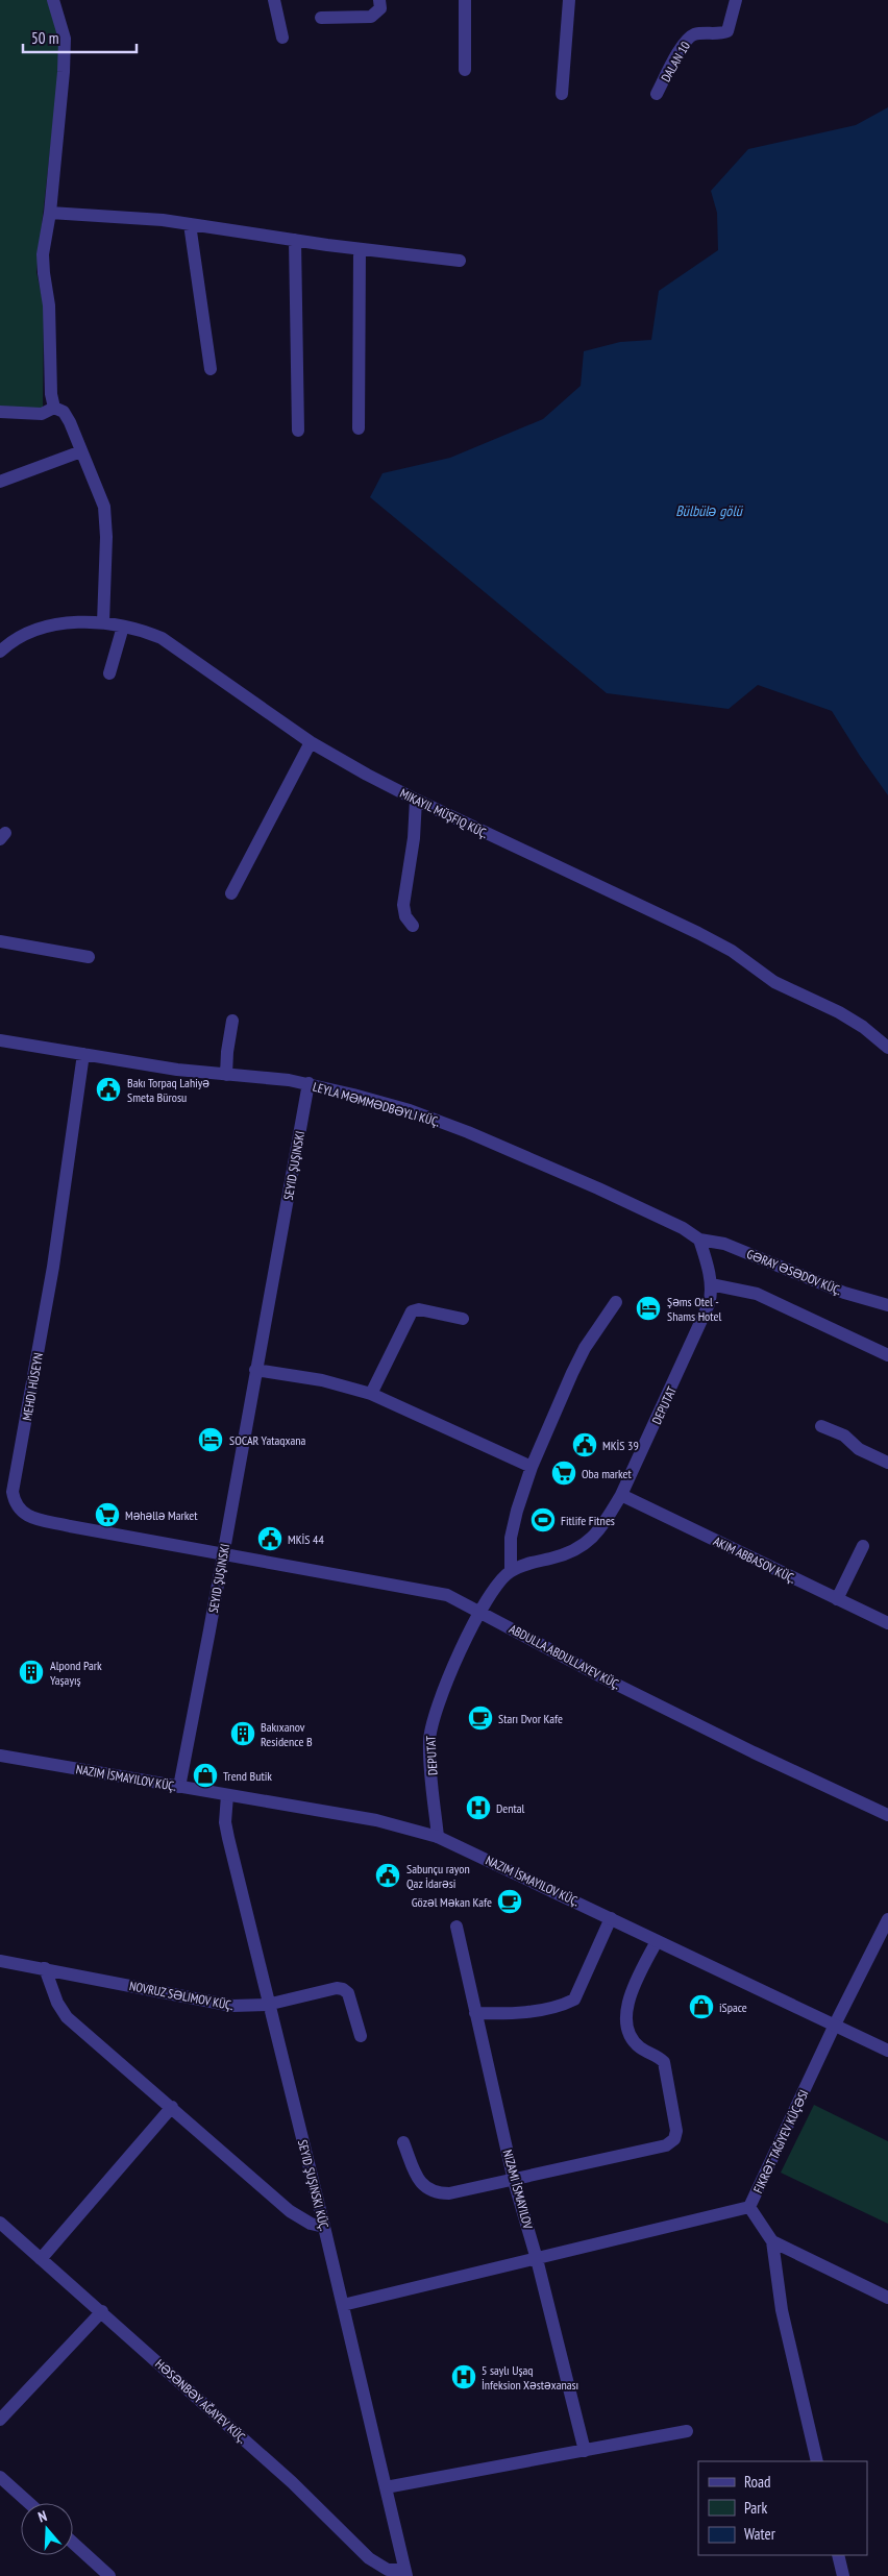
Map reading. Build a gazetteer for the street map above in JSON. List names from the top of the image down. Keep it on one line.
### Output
{"streets":{"street":["DALAN 10","LEYLA MƏMMƏDBƏYLI KÜÇ.","SEYID ŞUŞINSKI","GƏRAY ƏSƏDOV KÜÇ.","MEHDI HÜSEYN","DEPUTAT","AKIM ABBASOV KÜÇ.","ABDULLA ABDULLAYEV KÜÇ.","NOVRUZ SƏLIMOV KÜÇ.","SEYID ŞUŞINSKI KÜÇ.","HƏSƏNBƏY AĞAYEV KÜÇ."]},"crossings":[["LEYLA MƏMMƏDBƏYLI KÜÇ.","SEYID ŞUŞINSKI"],["LEYLA MƏMMƏDBƏYLI KÜÇ.","GƏRAY ƏSƏDOV KÜÇ."],["LEYLA MƏMMƏDBƏYLI KÜÇ.","MEHDI HÜSEYN"],["LEYLA MƏMMƏDBƏYLI KÜÇ.","DEPUTAT"],["SEYID ŞUŞINSKI","MEHDI HÜSEYN"],["SEYID ŞUŞINSKI","ABDULLA ABDULLAYEV KÜÇ."],["GƏRAY ƏSƏDOV KÜÇ.","DEPUTAT"],["MEHDI HÜSEYN","ABDULLA ABDULLAYEV KÜÇ."],["DEPUTAT","AKIM ABBASOV KÜÇ."],["DEPUTAT","ABDULLA ABDULLAYEV KÜÇ."],["NOVRUZ SƏLIMOV KÜÇ.","SEYID ŞUŞINSKI KÜÇ."],["SEYID ŞUŞINSKI KÜÇ.","HƏSƏNBƏY AĞAYEV KÜÇ."]],"water":["Bülbülə gölü"],"places":{"public building":["Bakı Torpaq Lahiyə Smeta Bürosu","MKİS 39","MKİS 44","Sabunçu rayon Qaz İdarəsi"],"hotel":["Şəms Otel - Shams Hotel","SOCAR Yataqxana"],"supermarket":["Oba market","Məhəllə Market"],"sports":["Fitlife Fitnes"],"building":["Alpond Park Yaşayış","Bakıxanov Residence B"],"cafe":["Starı Dvor Kafe","Gözəl Məkan Kafe"],"shop":["Trend Butik","iSpace"],"hospital":["Dental","5 saylı Uşaq İnfeksion Xəstəxanası"]},"legend":["Road","Park","Water"],"scale_bar":"50 m","north":"top"}
